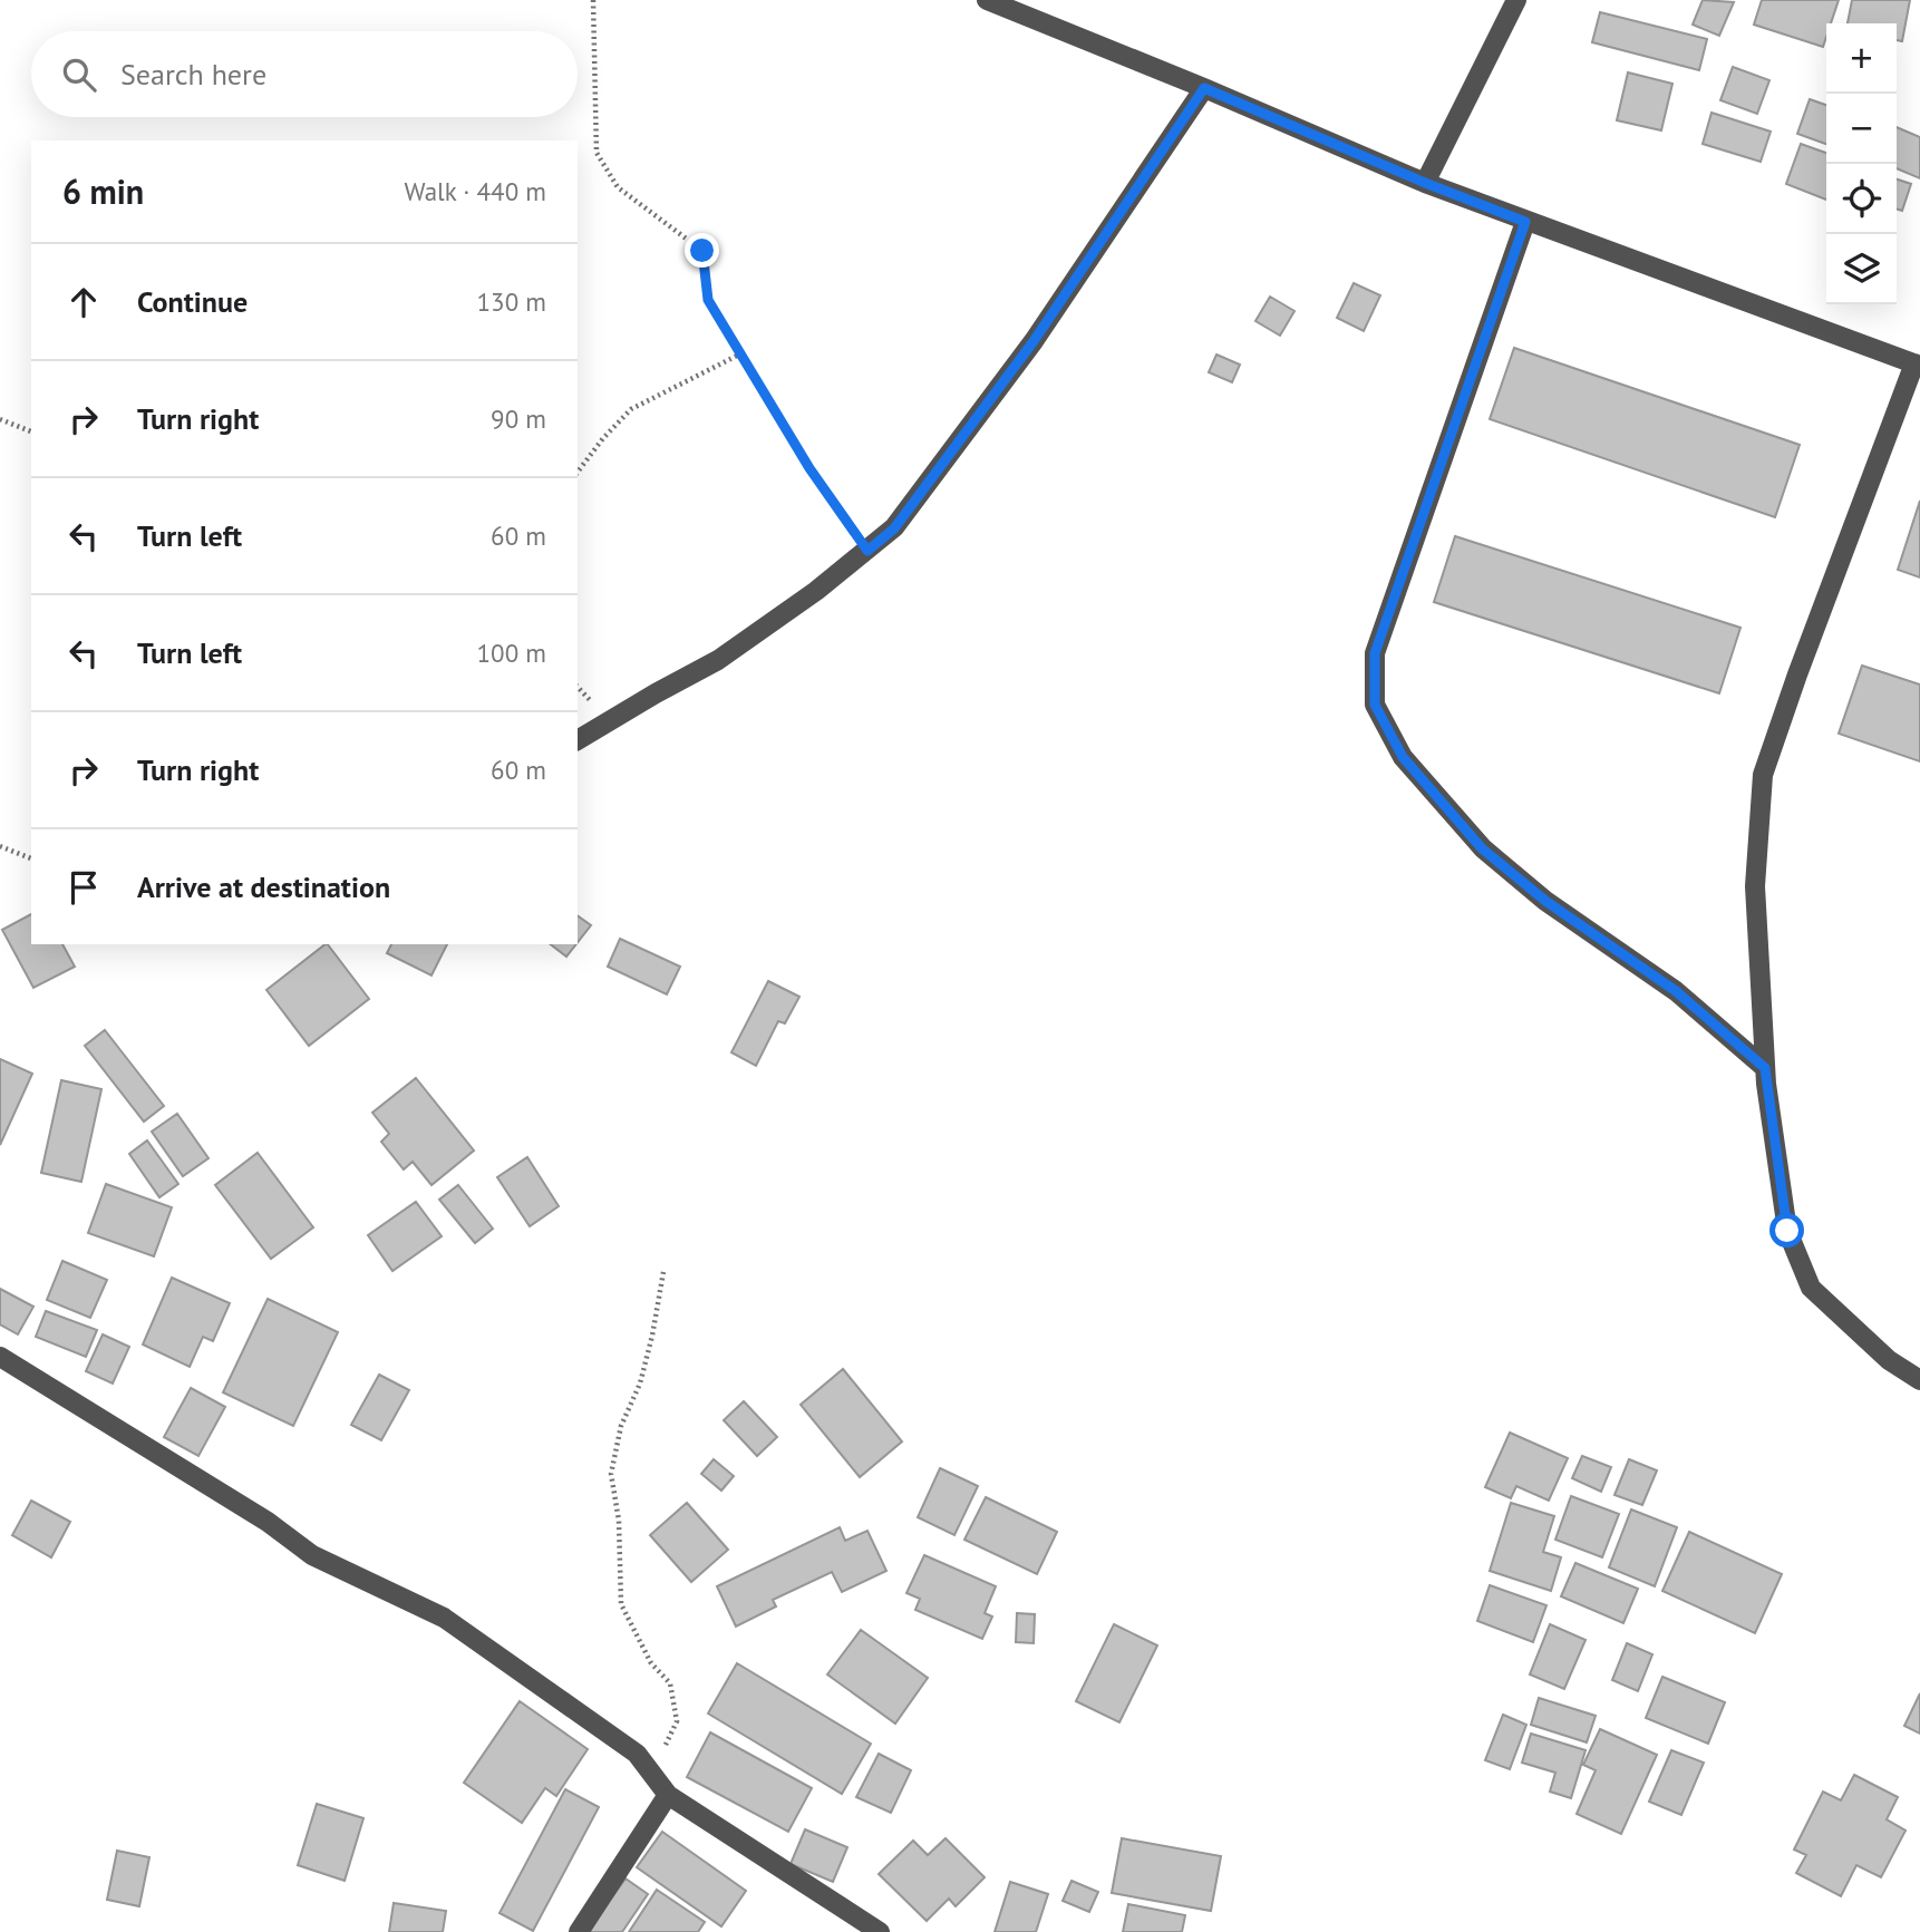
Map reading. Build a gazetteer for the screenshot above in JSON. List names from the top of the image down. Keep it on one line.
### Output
{"page":{"map_buttons":["+","−"],"search":"Search here","heading":["6 min","Walk · 440 m"],"list":[["Continue","130 m"],["Turn right","90 m"],["Turn left","60 m"],["Turn left","100 m"],["Turn right","60 m"],"Arrive at destination"]}}
